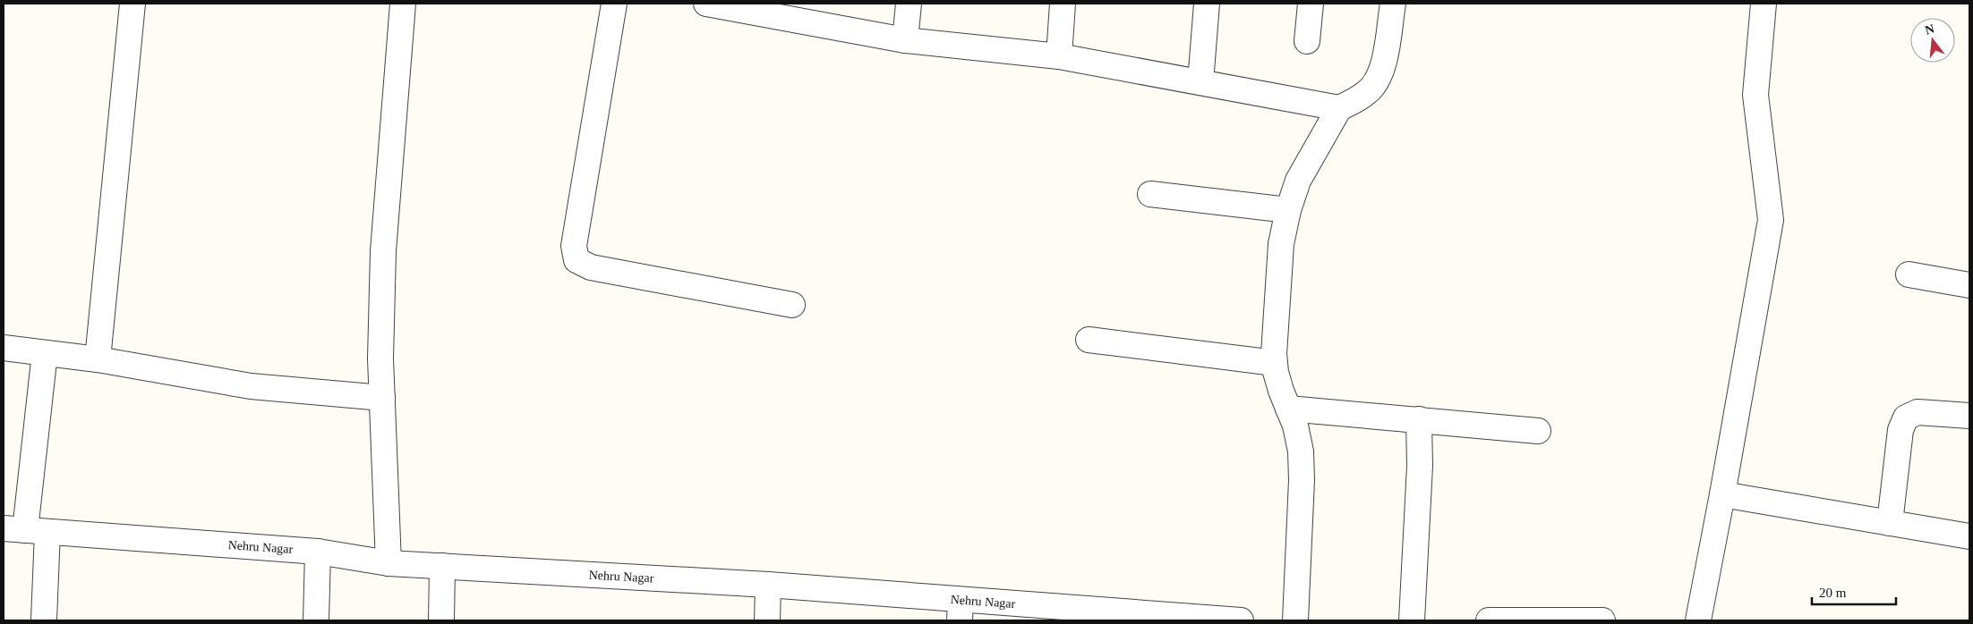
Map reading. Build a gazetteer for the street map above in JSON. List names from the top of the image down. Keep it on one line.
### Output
{"streets":{"street":["Nehru Nagar"]},"scale_bar":"20 m","north":"top"}
